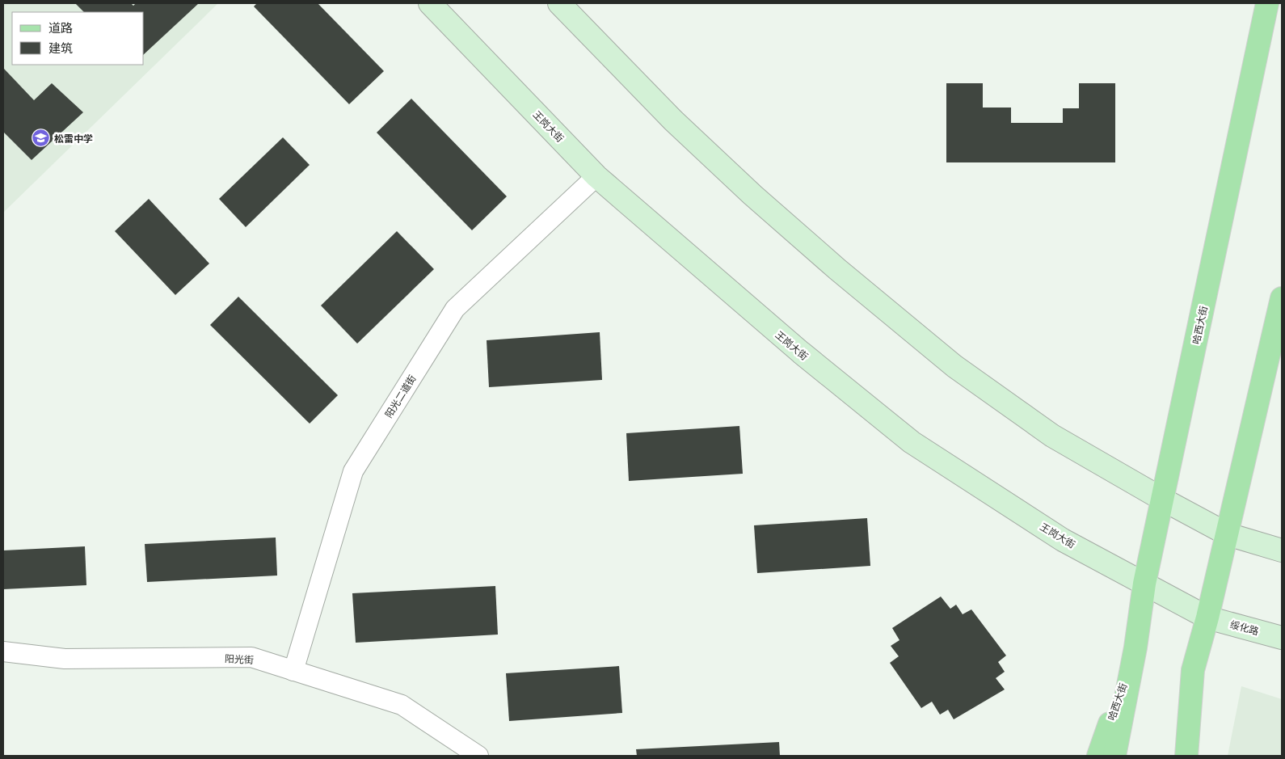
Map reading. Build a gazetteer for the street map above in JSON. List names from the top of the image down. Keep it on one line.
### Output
{"streets":{"main road":["王岗大街","哈西大街","绥化路"],"street":["阳光二道街","阳光街"]},"crossings":[["王岗大街","哈西大街"],["王岗大街","阳光二道街"],["王岗大街","绥化路"],["阳光二道街","阳光街"]],"places":{"school or university":["松雷中学"]},"legend":["道路","建筑"]}
